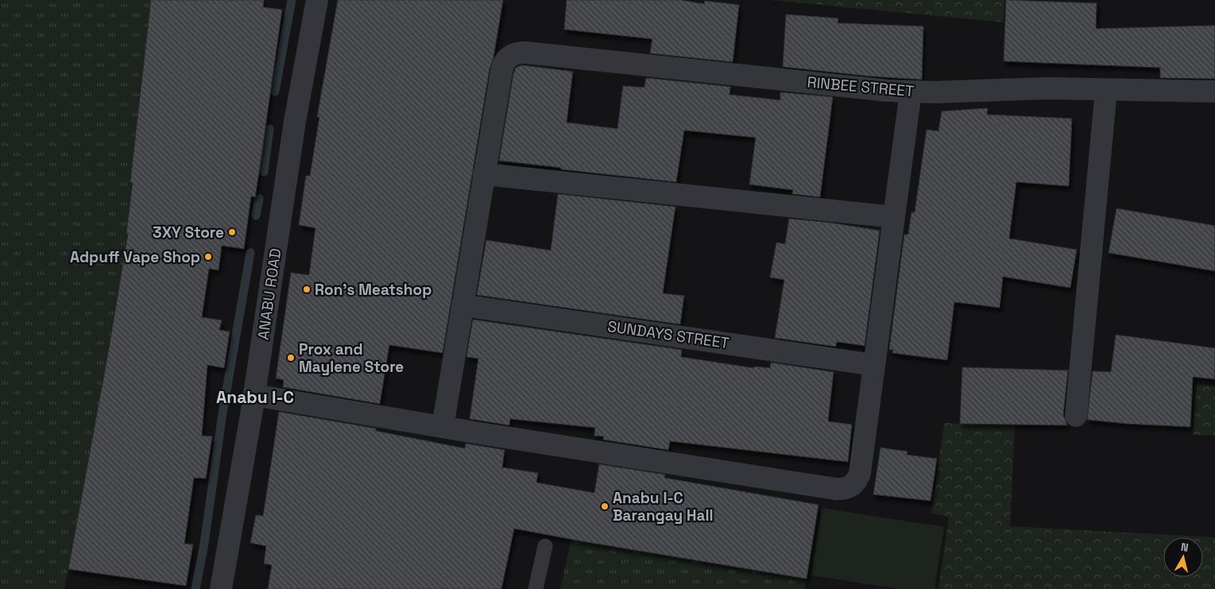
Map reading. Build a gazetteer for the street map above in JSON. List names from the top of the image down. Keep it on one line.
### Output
{"streets":{"street":["RINBEE STREET","ANABU ROAD","SUNDAYS STREET"]},"districts":["Anabu I-C"],"places":["3XY Store","Adpuff Vape Shop","Ron's Meatshop","Prox and Maylene Store","Anabu I-C Barangay Hall"],"north":"top"}
